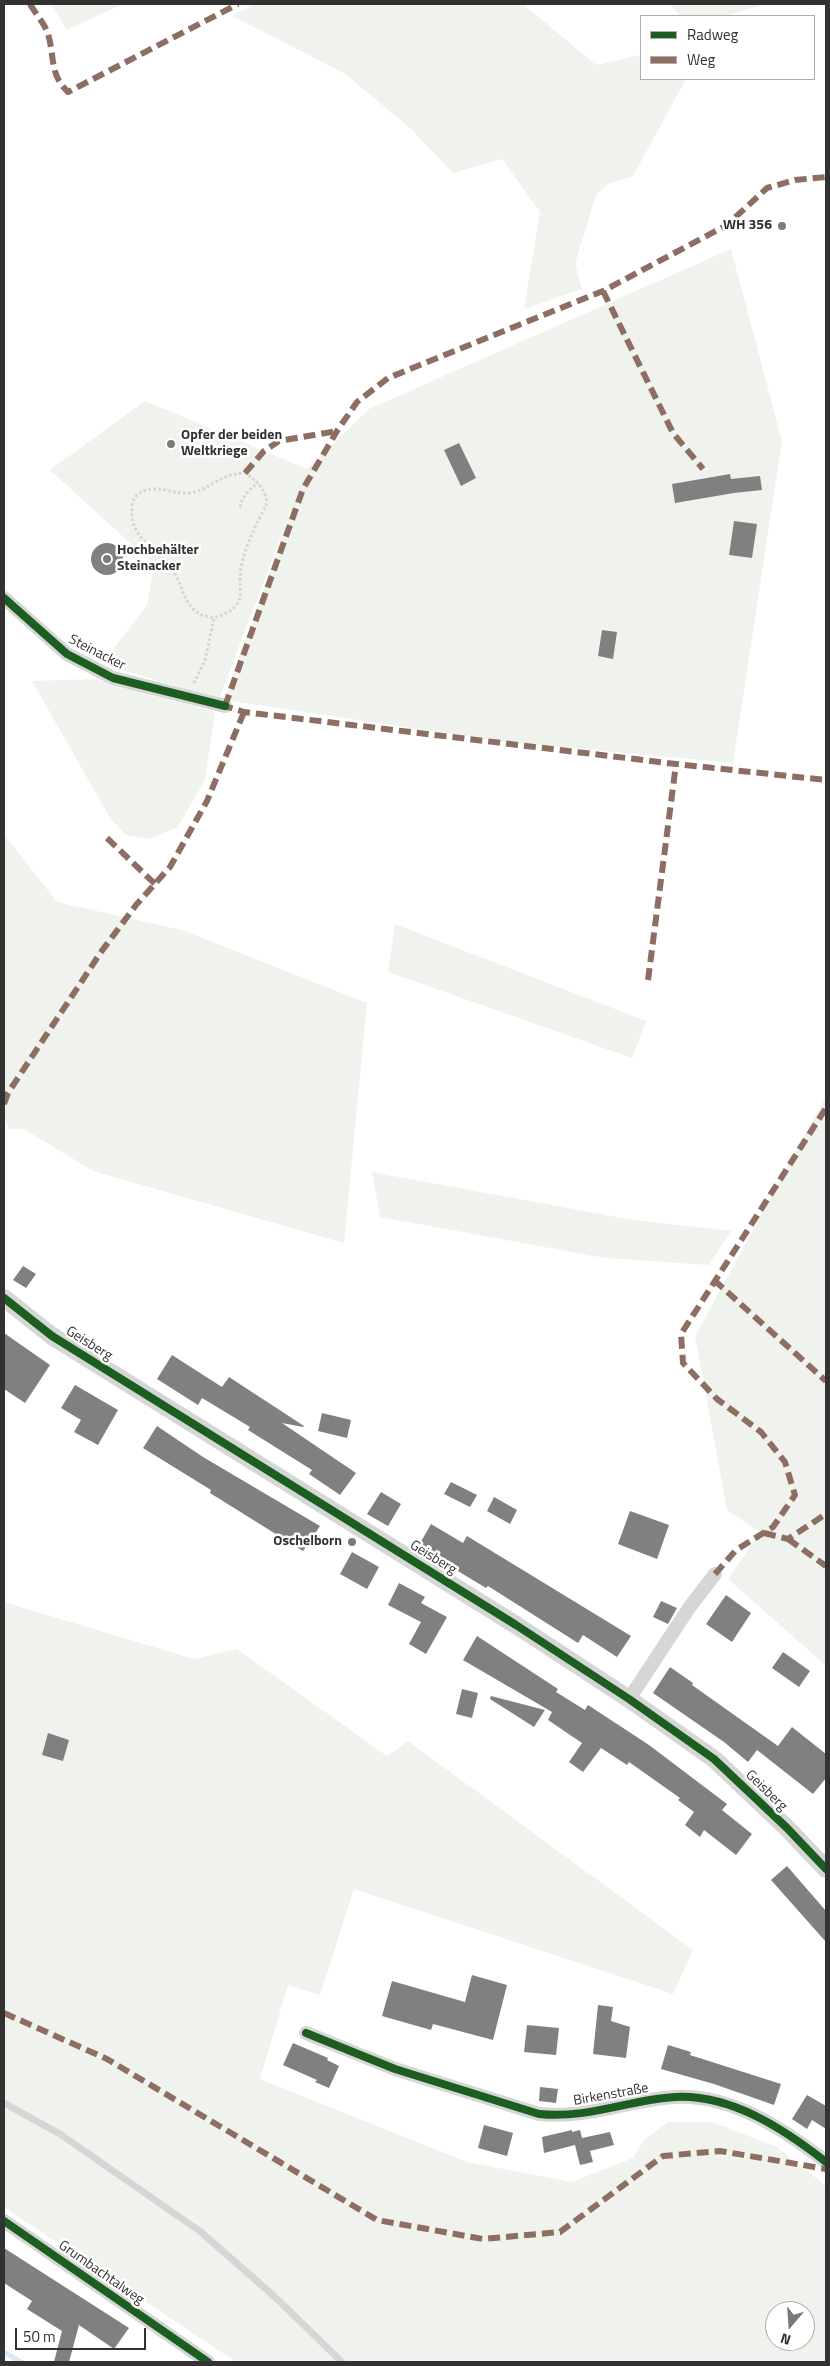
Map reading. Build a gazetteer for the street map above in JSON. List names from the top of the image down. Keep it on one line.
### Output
{"streets":{"street":["Steinacker","Geisberg","Birkenstraße","Grumbachtalweg"]},"places":["WH 356","Opfer der beiden Weltkriege","Hochbehälter Steinacker","Oschelborn"],"legend":["Radweg","Weg"],"scale_bar":"50 m","north":"bottom"}
